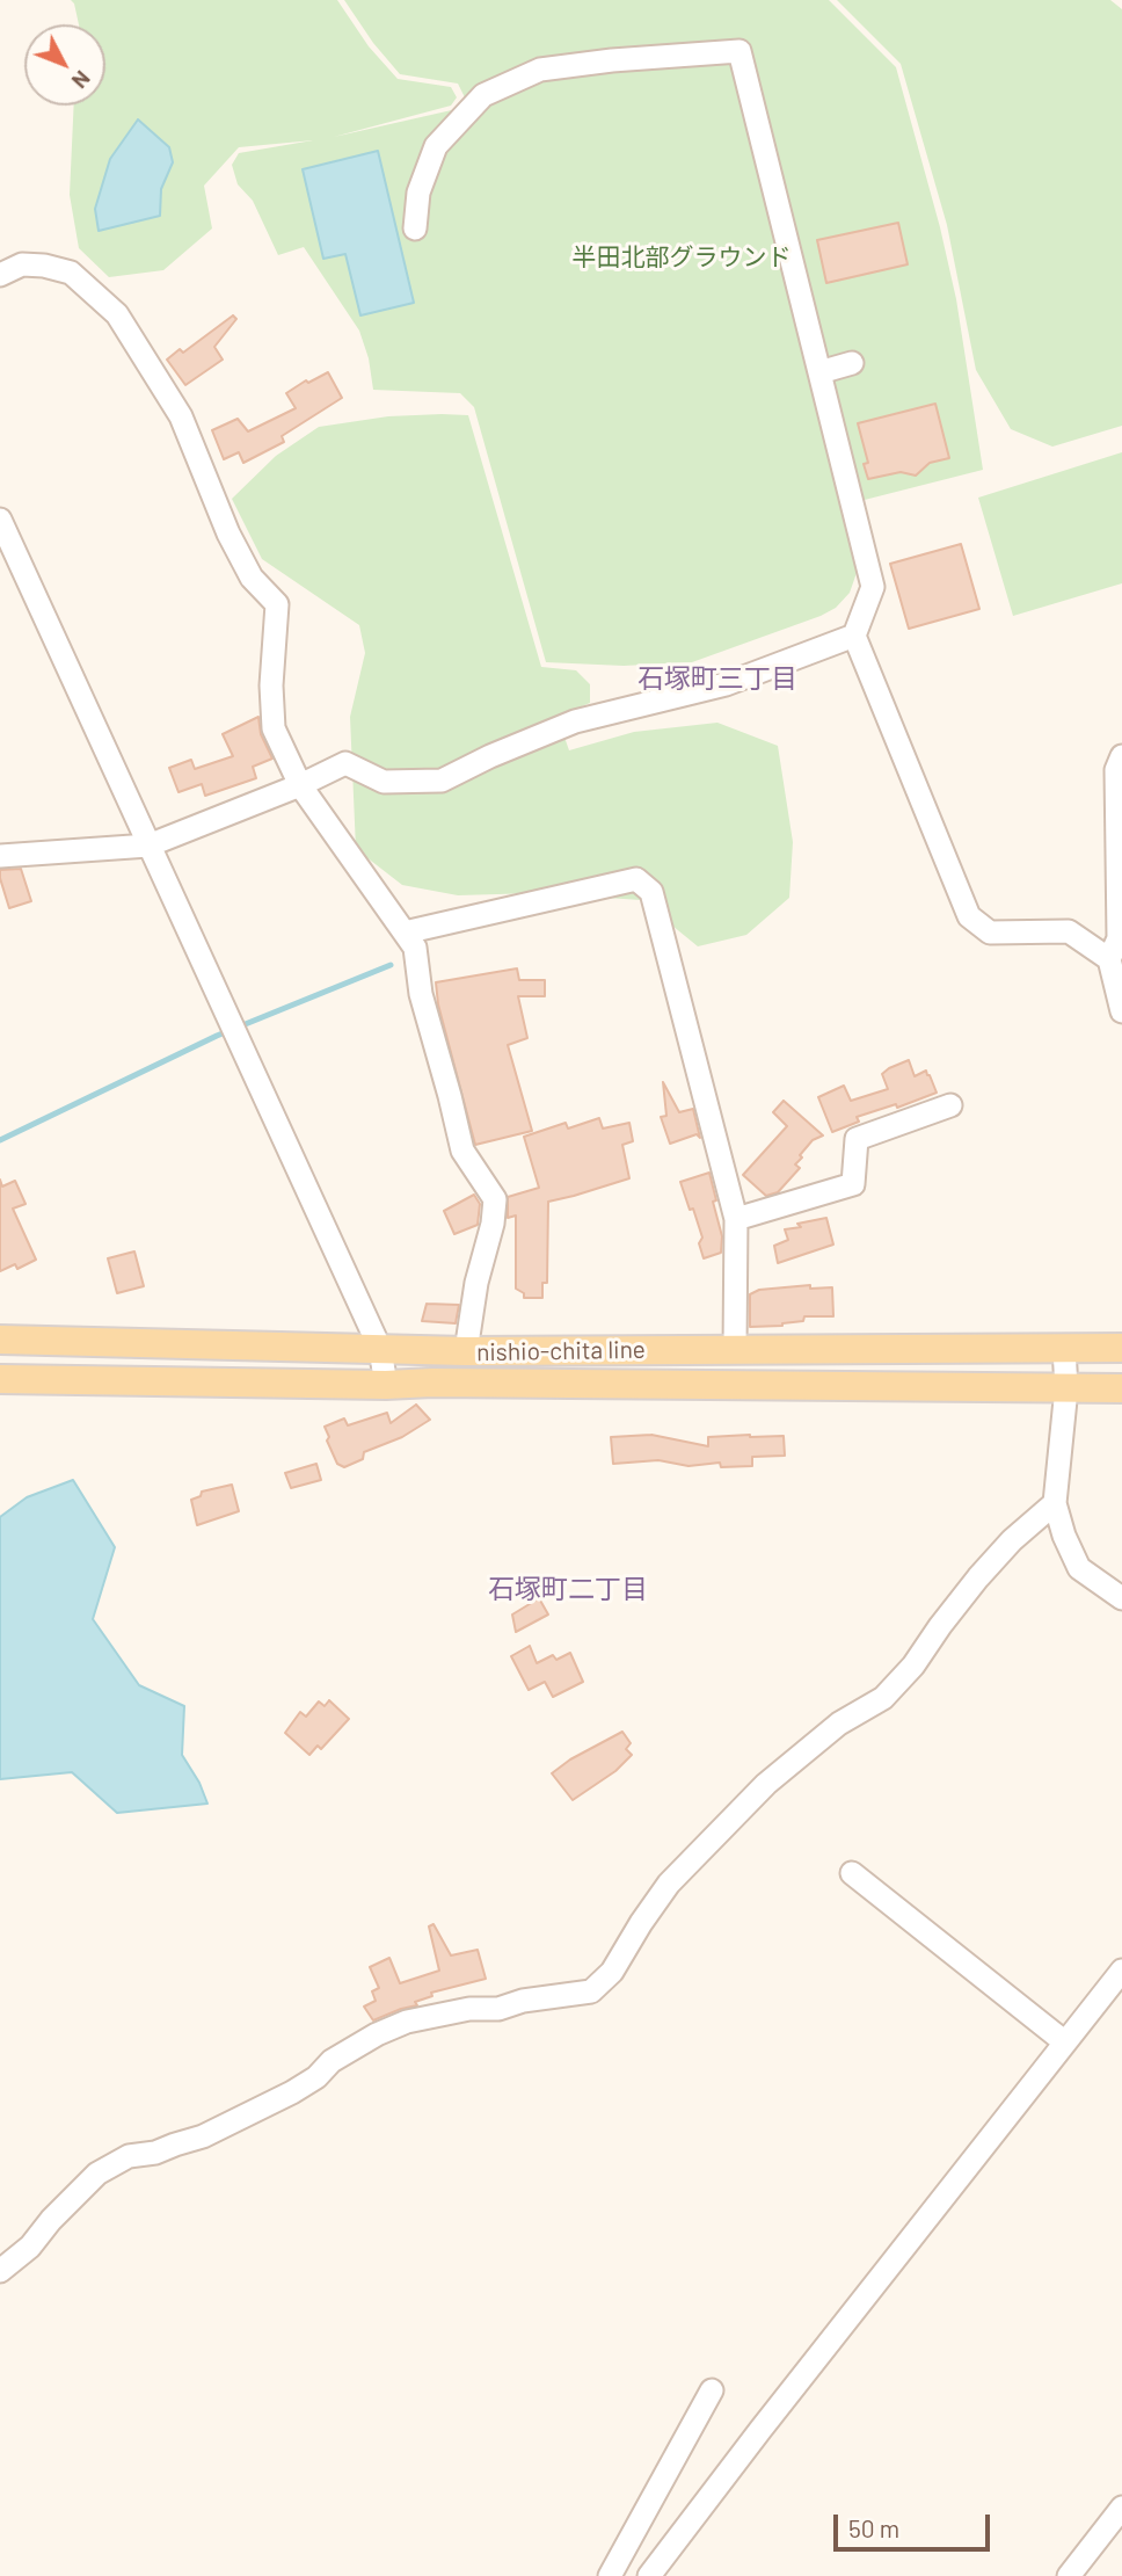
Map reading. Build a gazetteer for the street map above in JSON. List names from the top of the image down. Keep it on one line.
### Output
{"streets":{"main road":["nishio-chita line"]},"districts":["石塚町三丁目","石塚町二丁目"],"parks":["半田北部グラウンド"],"scale_bar":"50 m","north":"bottom right"}
